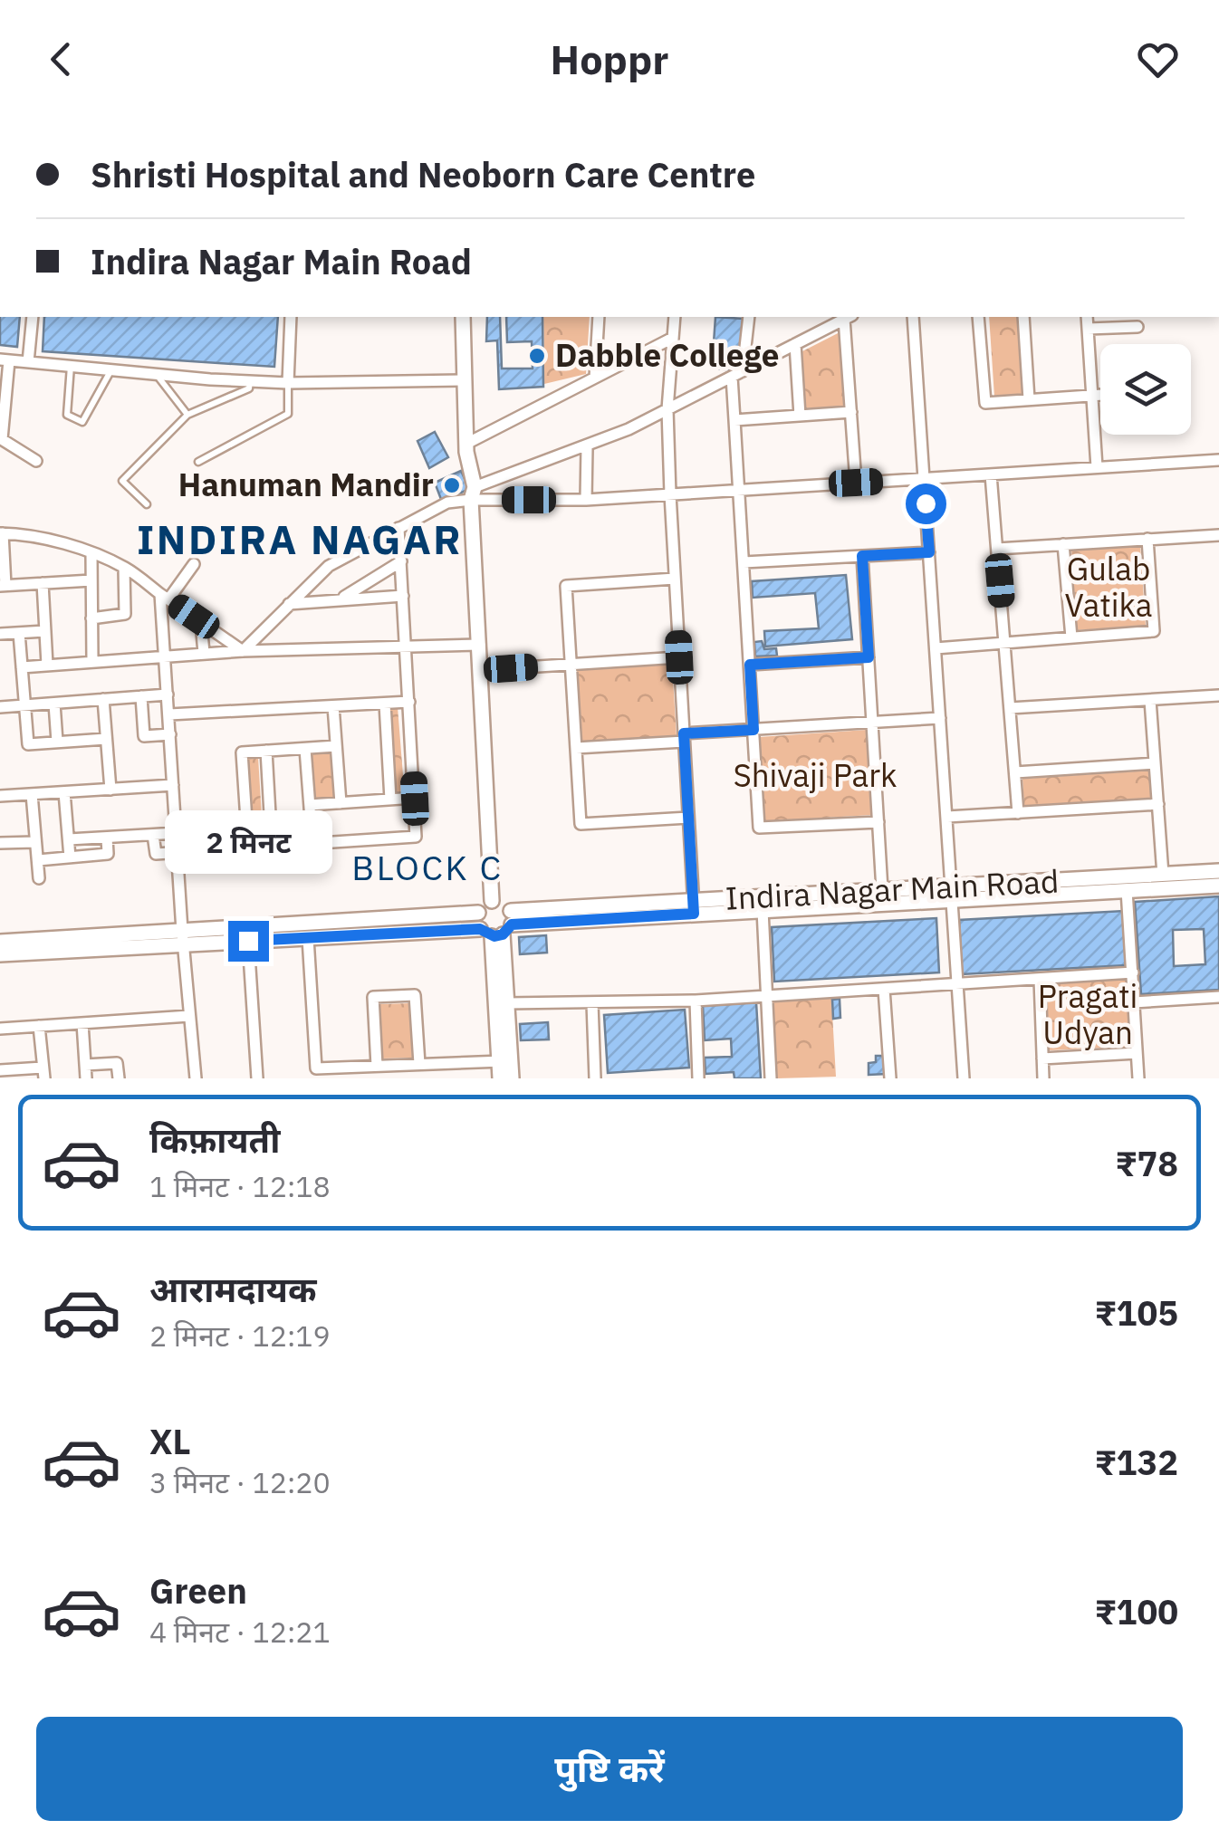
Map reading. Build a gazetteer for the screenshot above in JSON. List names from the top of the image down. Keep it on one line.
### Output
{"streets":{"street":["Indira Nagar Main Road"]},"districts":["INDIRA NAGAR","BLOCK C"],"parks":["Gulab Vatika","Shivaji Park","Pragati Udyan"],"places":["Dabble College","Hanuman Mandir"],"page":{"header":"Hoppr","banner":["Shristi Hospital and Neoborn Care Centre","Indira Nagar Main Road"],"bubble":"2 मिनट","list":[{"name":"किफ़ायती","note":"1 मिनट · 12:18","value":"₹78"},{"name":"आरामदायक","note":"2 मिनट · 12:19","value":"₹105"},{"name":"XL","note":"3 मिनट · 12:20","value":"₹132"},{"name":"Green","note":"4 मिनट · 12:21","value":"₹100"}],"buttons":"पुष्टि करें"}}
